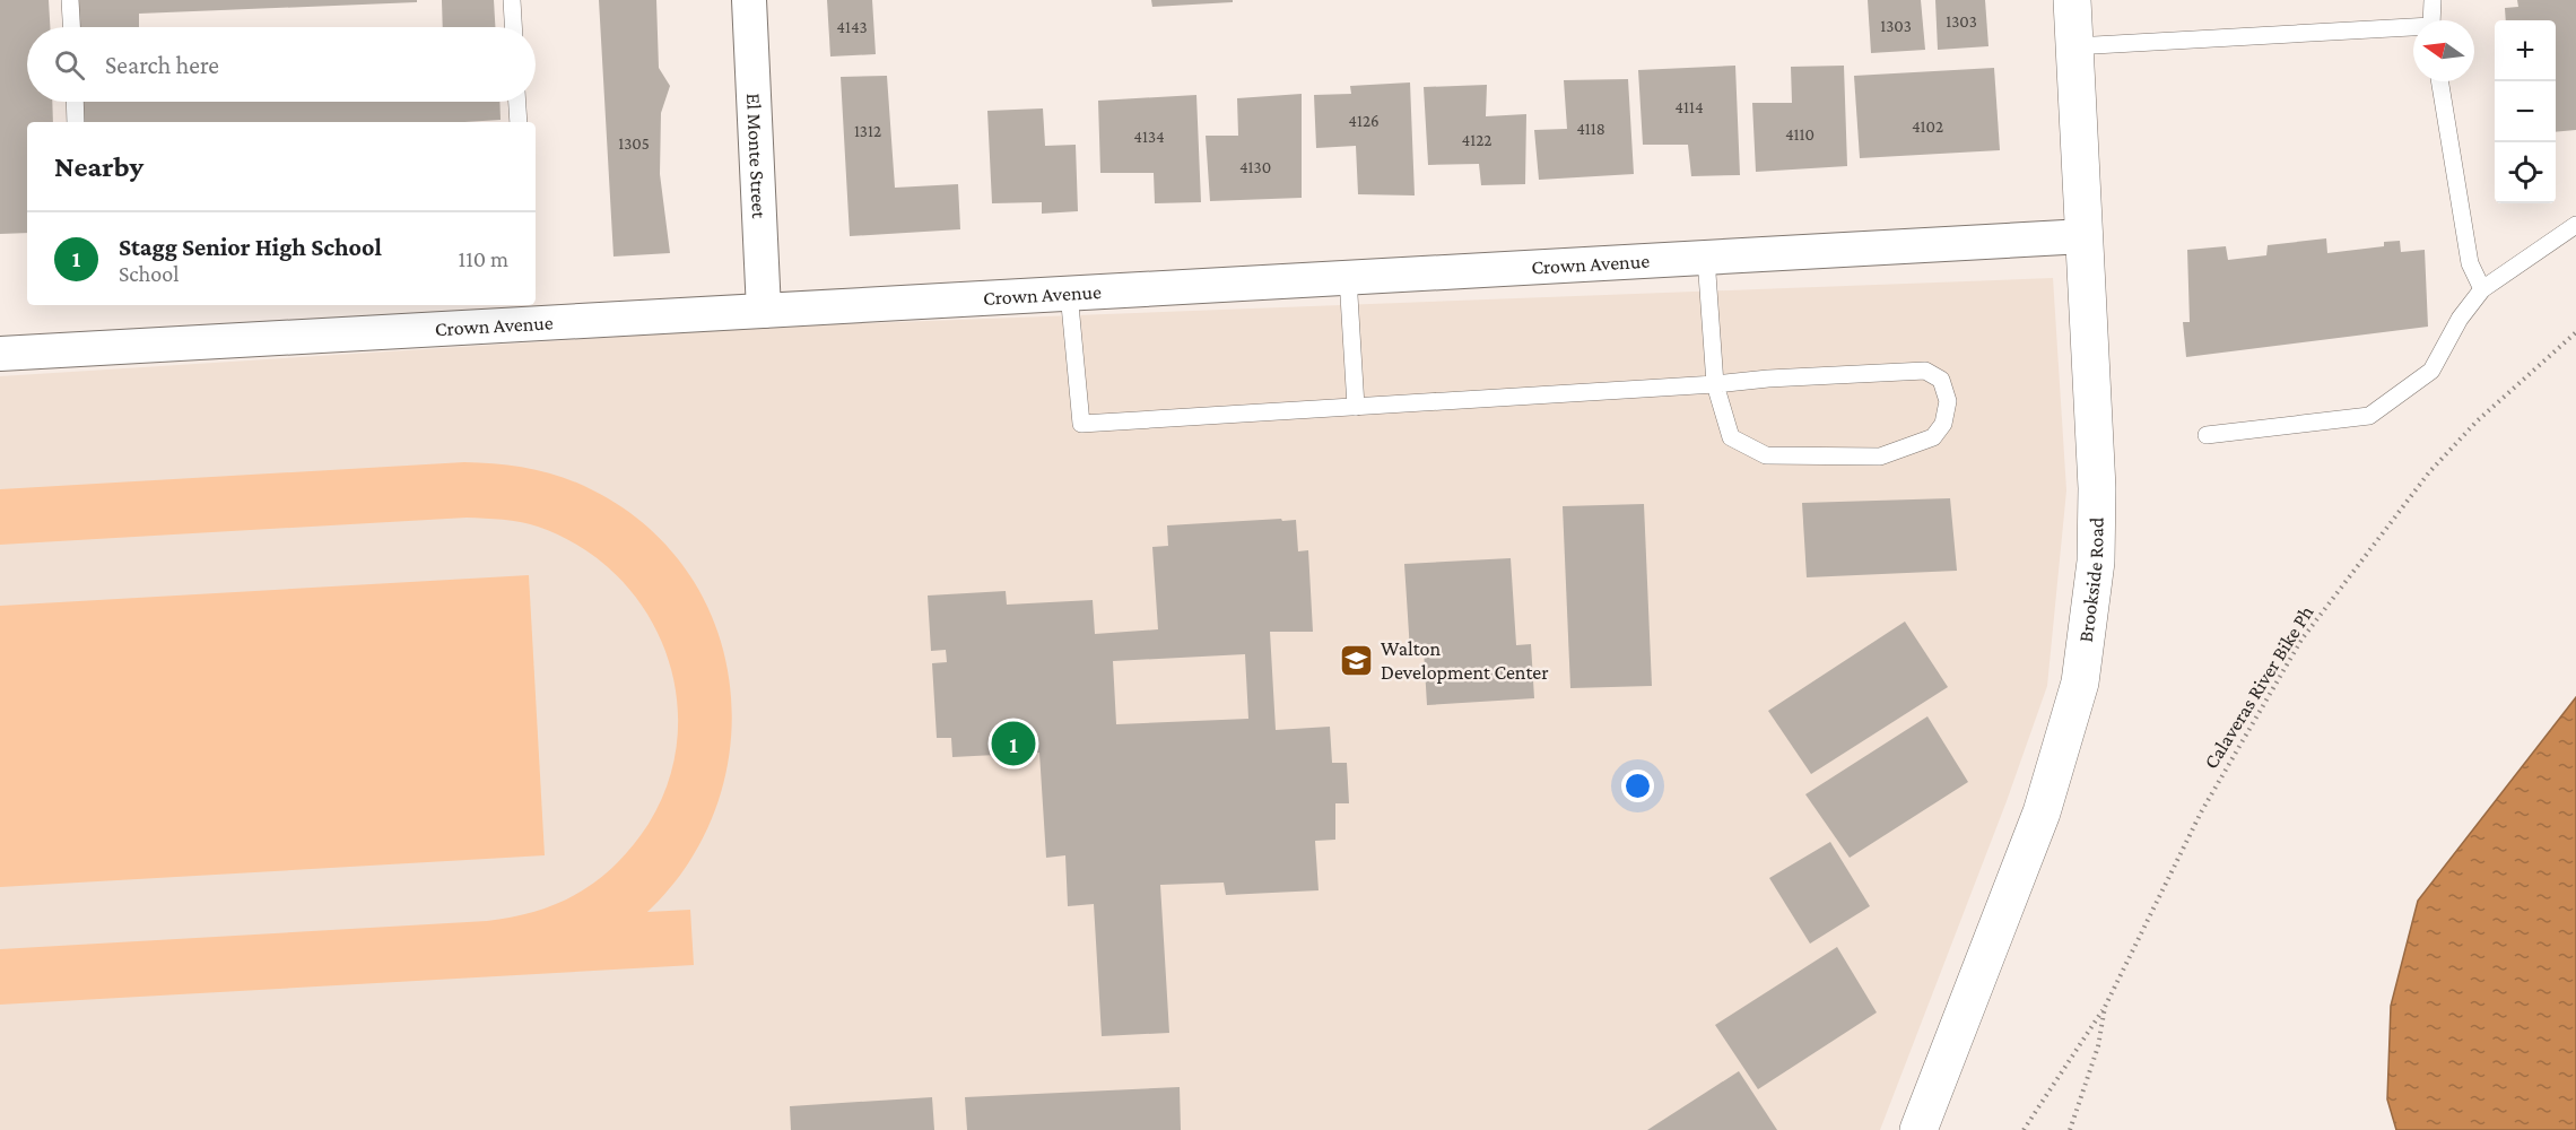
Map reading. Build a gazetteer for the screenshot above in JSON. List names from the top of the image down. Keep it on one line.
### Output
{"streets":{"street":["El Monte Street","Crown Avenue","Brookside Road"],"path":["Calaveras River Bike Ph"]},"crossings":[["El Monte Street","Crown Avenue"],["Crown Avenue","Brookside Road"]],"places":{"school or university":["Walton Development Center"]},"house_numbers":["1303","1303","4143","4114","4126","4102","4118","1312","4110","4134","4122","1305","4130"],"north":"left","page":{"map_buttons":["+","−"],"search":"Search here","heading":"Nearby","list":[{"mark":"1","name":"Stagg Senior High School","note":"School","value":"110 m"}],"pins":"1"}}
